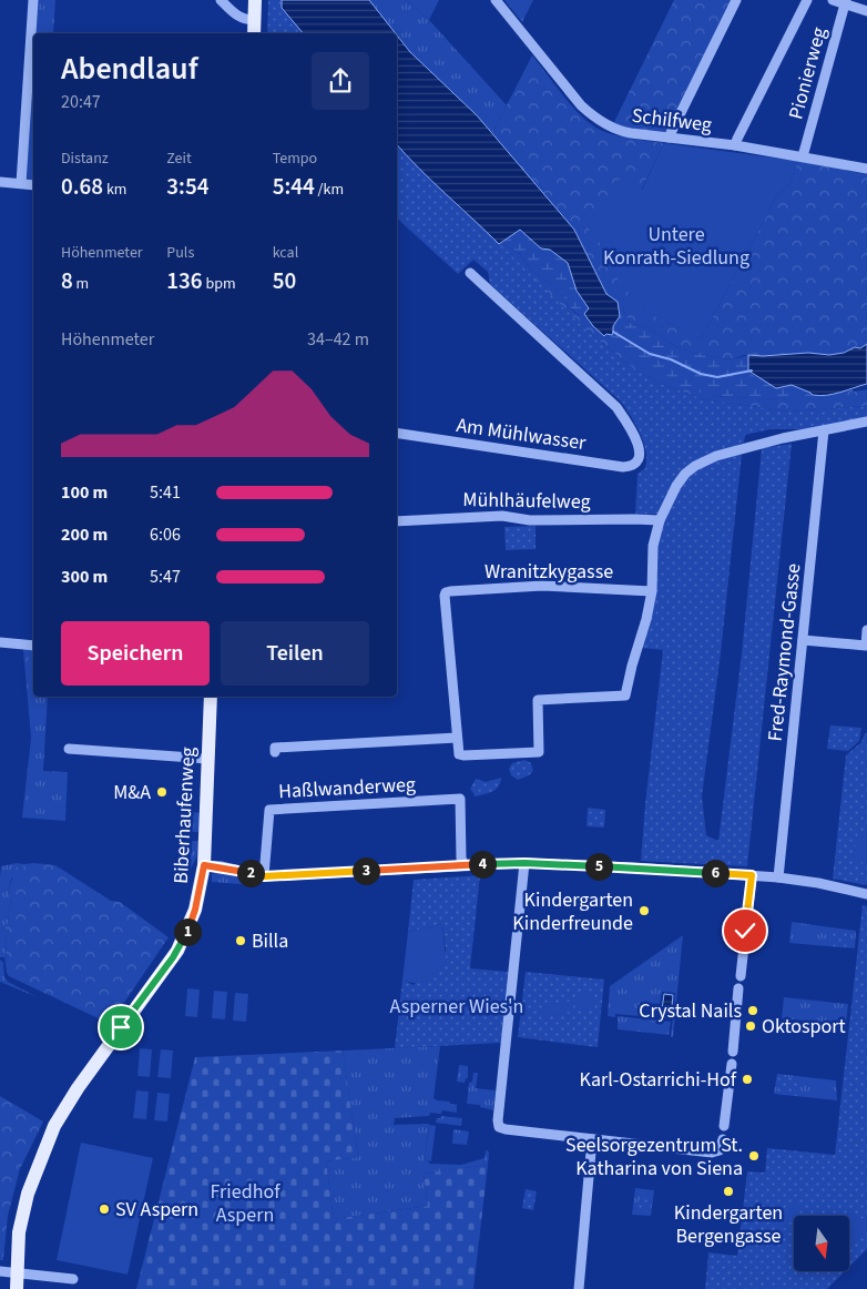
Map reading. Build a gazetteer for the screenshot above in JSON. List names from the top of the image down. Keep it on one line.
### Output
{"streets":{"main road":["Biberhaufenweg"],"street":["Pionierweg","Schilfweg","Am Mühlwasser","Mühlhäufelweg","Wranitzkygasse","Fred-Raymond-Gasse","Haßlwanderweg"]},"crossings":[["Pionierweg","Schilfweg"]],"parks":["Untere Konrath-Siedlung","Asperner Wies'n","Friedhof Aspern"],"places":["M&A","Kindergarten Kinderfreunde","Billa","Crystal Nails","Oktosport","Karl-Ostarrichi-Hof","Seelsorgezentrum St. Katharina von Siena","Kindergarten Bergengasse","SV Aspern"],"north":"bottom","page":{"heading":["Abendlauf","20:47"],"stats":[["Distanz","0.68 km"],["Zeit","3:54"],["Tempo","5:44 /km"],["Höhenmeter","8 m"],["Puls","136 bpm"],["kcal","50"]],"chart":["Höhenmeter","34–42 m"],"list":[{"name":"100 m","note":"5:41"},{"name":"200 m","note":"6:06"},{"name":"300 m","note":"5:47"}],"buttons":["Speichern","Teilen"],"pins":["4","5","3","2","6","1"]}}
